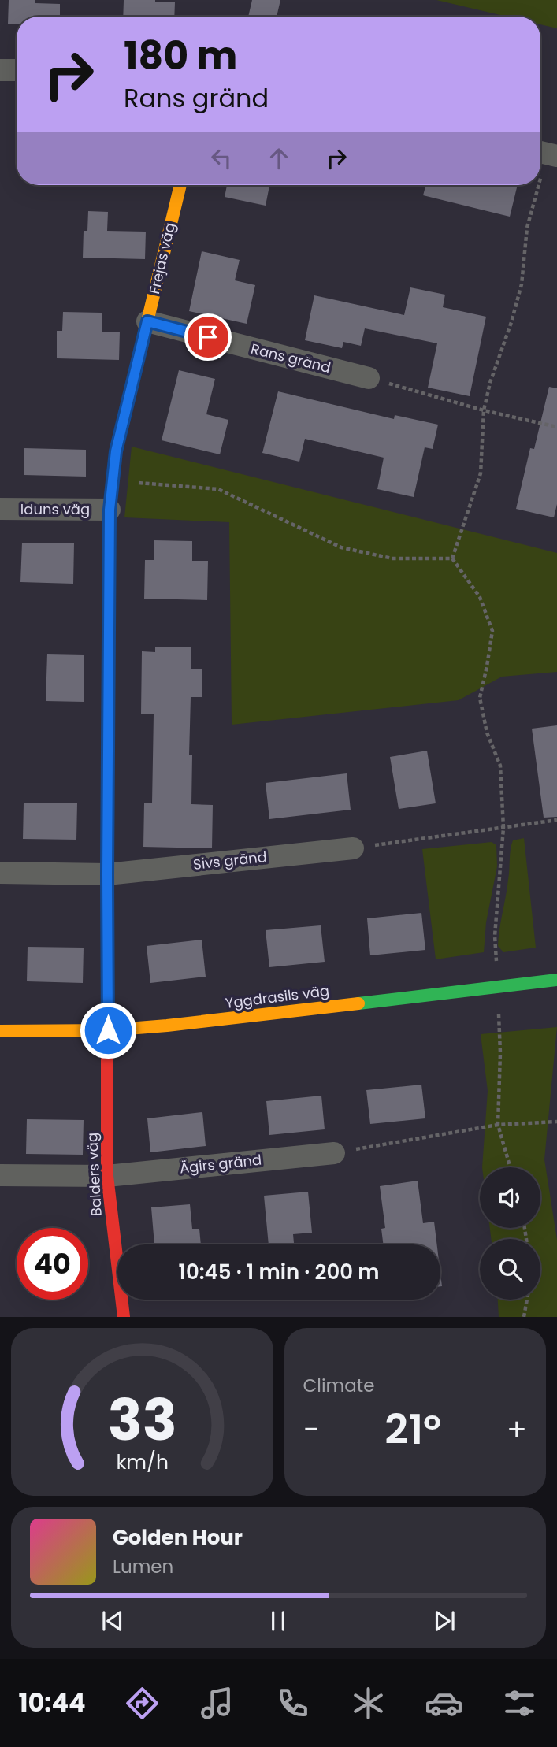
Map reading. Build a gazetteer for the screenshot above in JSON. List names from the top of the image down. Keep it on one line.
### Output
{"streets":{"street":["Frejas väg","Rans gränd","Iduns väg","Sivs gränd","Yggdrasils väg","Ägirs gränd","Balders väg"]},"crossings":[["Frejas väg","Rans gränd"],["Frejas väg","Iduns väg"],["Frejas väg","Sivs gränd"],["Frejas väg","Yggdrasils väg"],["Frejas väg","Balders väg"],["Yggdrasils väg","Balders väg"],["Ägirs gränd","Balders väg"]],"page":{"turn":["180 m","Rans gränd"],"limit":"40","trip":"10:45 · 1 min · 200 m","tile":"Climate","heat":["−","21°","+"],"song":["Golden Hour","Lumen"],"tabs":"10:44","gauge":["33","km/h"]}}
